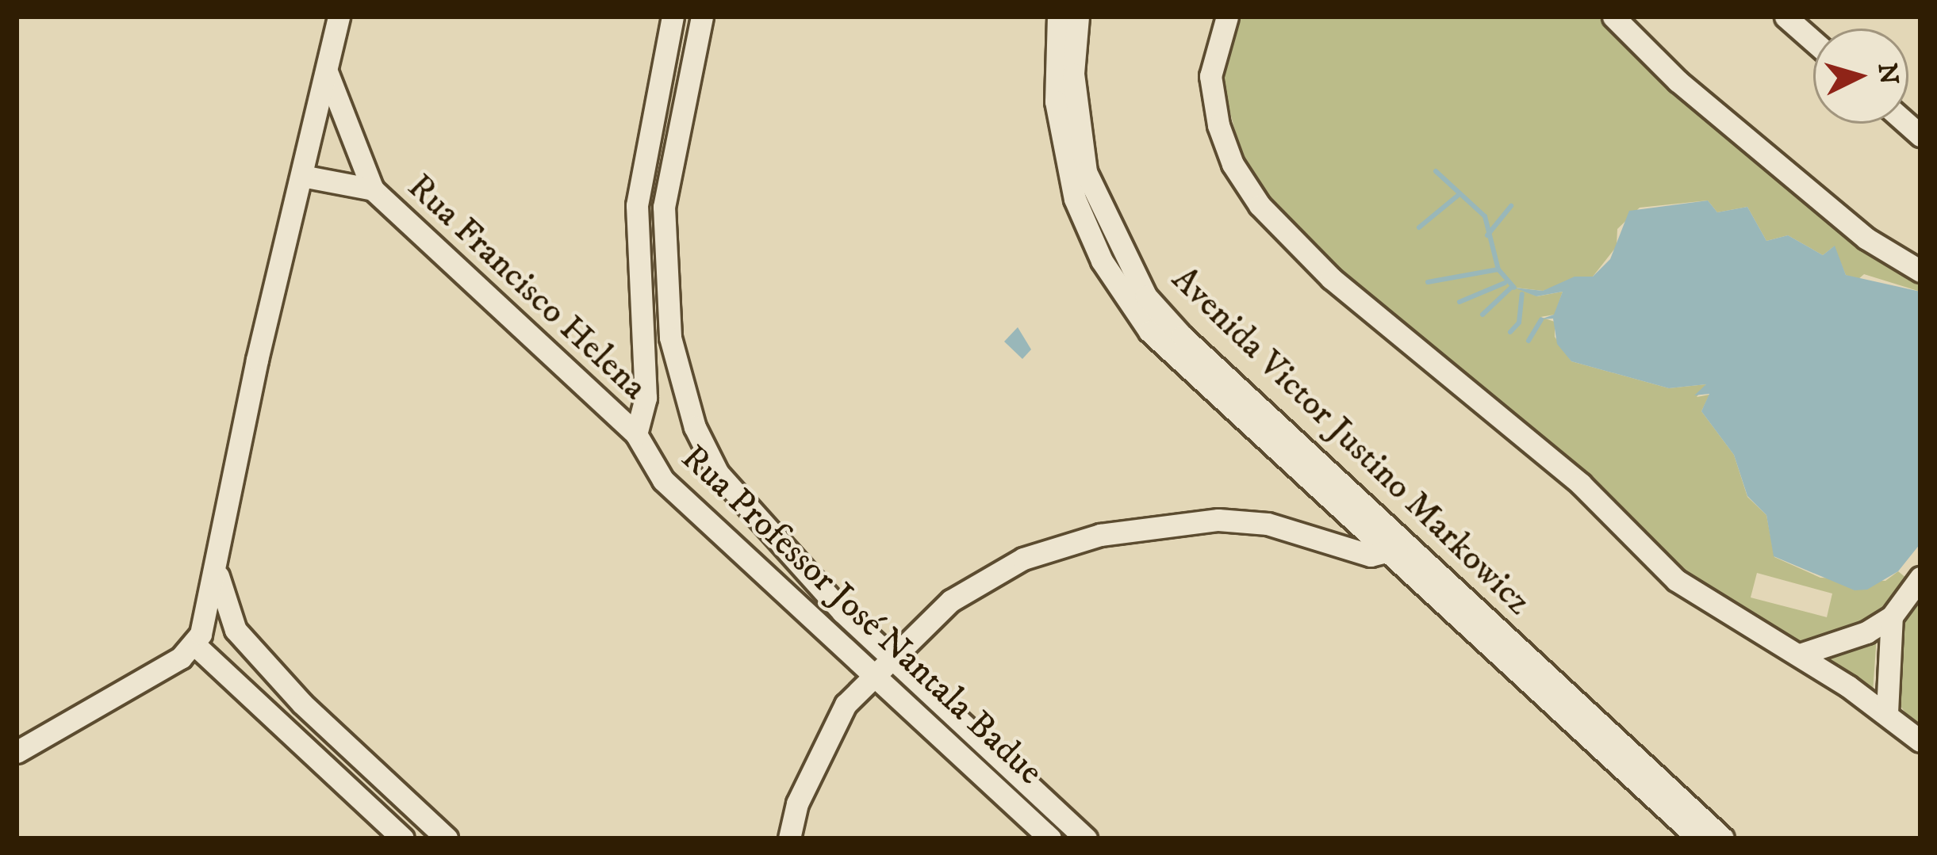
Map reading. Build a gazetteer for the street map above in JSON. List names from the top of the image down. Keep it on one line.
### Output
{"streets":{"street":["Rua Francisco Helena","Avenida Victor Justino Markowicz","Rua Professor José Nantala Badue"]},"crossings":[["Rua Francisco Helena","Rua Professor José Nantala Badue"]],"north":"right"}
